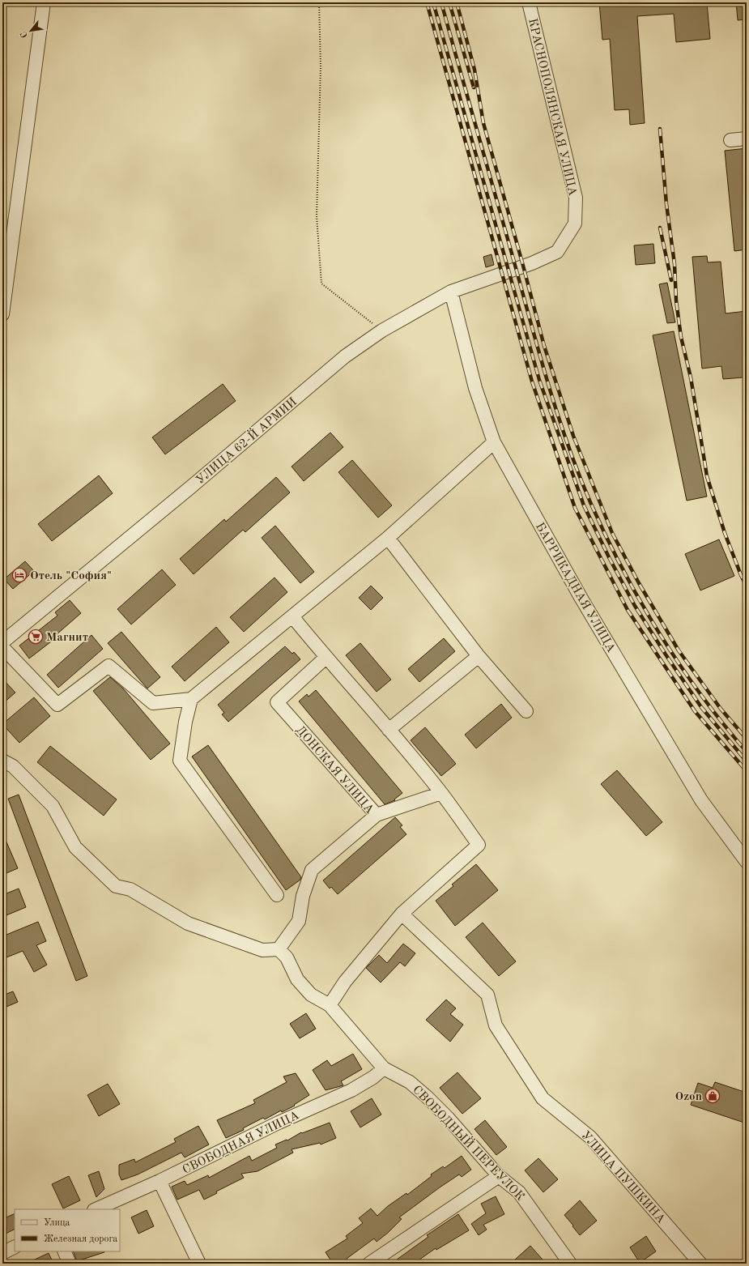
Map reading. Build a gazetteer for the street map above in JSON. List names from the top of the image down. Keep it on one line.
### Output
{"streets":{"street":["КРАСНОПОЛЯНСКАЯ УЛИЦА","УЛИЦА 62-Й АРМИИ","БАРРИКАДНАЯ УЛИЦА","ДОНСКАЯ УЛИЦА","СВОБОДНАЯ УЛИЦА","СВОБОДНЫЙ ПЕРЕУЛОК","УЛИЦА ПУШКИНА"]},"crossings":[["КРАСНОПОЛЯНСКАЯ УЛИЦА","УЛИЦА 62-Й АРМИИ"],["УЛИЦА 62-Й АРМИИ","БАРРИКАДНАЯ УЛИЦА"],["ДОНСКАЯ УЛИЦА","СВОБОДНЫЙ ПЕРЕУЛОК"],["СВОБОДНАЯ УЛИЦА","СВОБОДНЫЙ ПЕРЕУЛОК"]],"places":{"hotel":["Отель \"София\""],"supermarket":["Магнит"],"shop":["Ozon"]},"legend":["Улица","Железная дорога"],"north":"bottom left"}
